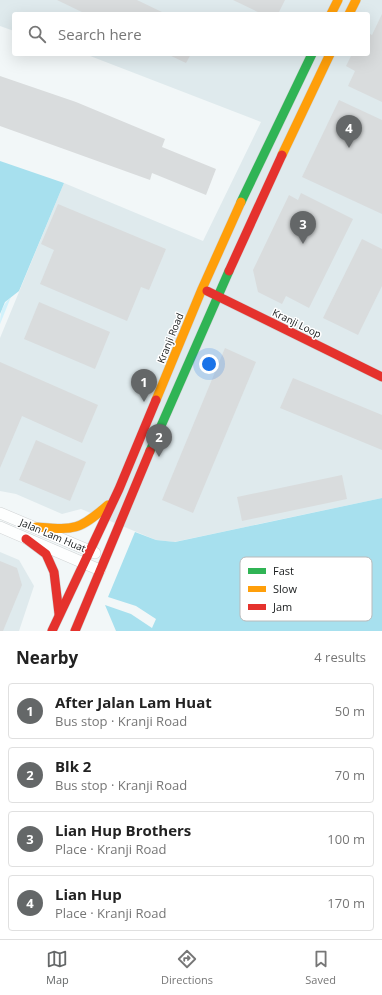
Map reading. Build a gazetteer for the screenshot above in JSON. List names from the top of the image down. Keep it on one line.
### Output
{"streets":{"main road":["Kranji Loop","Kranji Road"],"street":["Jalan Lam Huat"]},"crossings":[["Kranji Loop","Kranji Road"],["Kranji Road","Jalan Lam Huat"]],"legend":["Fast","Slow","Jam"],"page":{"search":"Search here","pins":["4","3","1","2"],"heading":["Nearby","4 results"],"list":[{"mark":"1","name":"After Jalan Lam Huat","note":"Bus stop · Kranji Road","value":"50 m"},{"mark":"2","name":"Blk 2","note":"Bus stop · Kranji Road","value":"70 m"},{"mark":"3","name":"Lian Hup Brothers","note":"Place · Kranji Road","value":"100 m"},{"mark":"4","name":"Lian Hup","note":"Place · Kranji Road","value":"170 m"}],"nav":["Map","Directions","Saved"]}}
